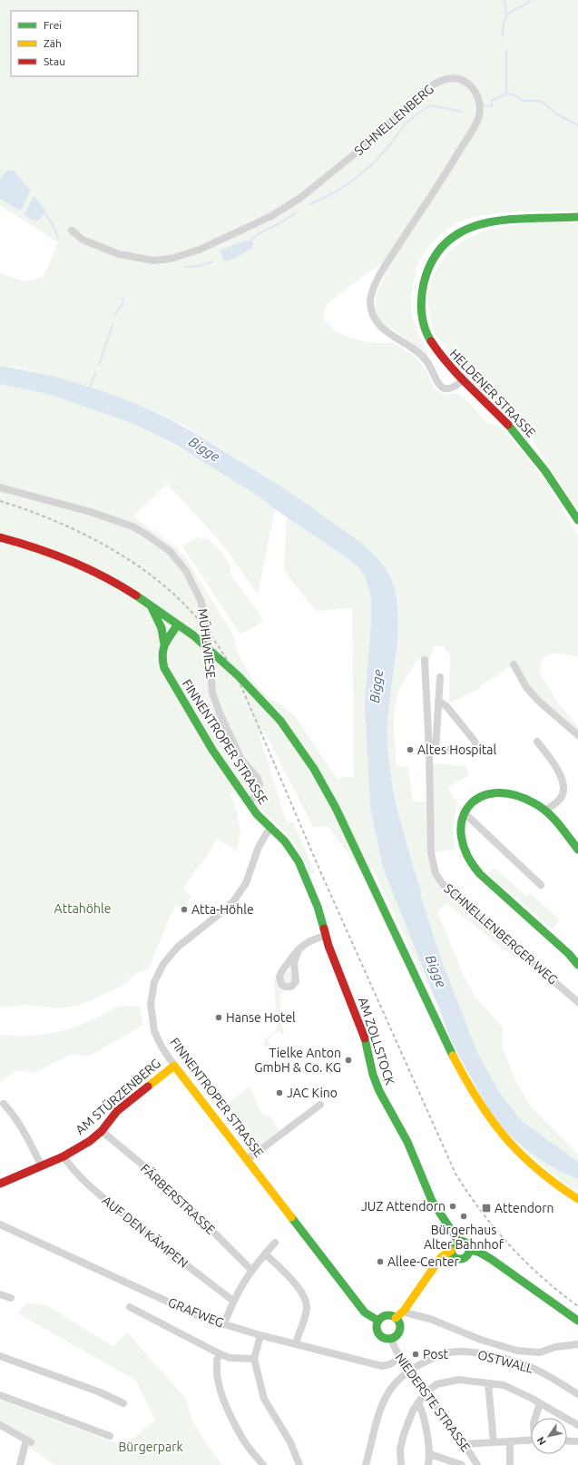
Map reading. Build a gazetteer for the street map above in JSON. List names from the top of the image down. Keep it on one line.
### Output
{"streets":{"main road":["HELDENER STRASSE","FINNENTROPER STRASSE","AM ZOLLSTOCK","AM STÜRZENBERG"],"street":["SCHNELLENBERG","MÜHLWIESE","SCHNELLENBERGER WEG","FÄRBERSTRASSE","AUF DEN KÄMPEN","GRAFWEG","OSTWALL","NIEDERSTE STRASSE"]},"crossings":[["SCHNELLENBERG","HELDENER STRASSE"],["MÜHLWIESE","FINNENTROPER STRASSE"],["FINNENTROPER STRASSE","AM ZOLLSTOCK"],["FINNENTROPER STRASSE","AM STÜRZENBERG"],["FINNENTROPER STRASSE","NIEDERSTE STRASSE"],["AM STÜRZENBERG","FÄRBERSTRASSE"],["AM STÜRZENBERG","AUF DEN KÄMPEN"],["GRAFWEG","NIEDERSTE STRASSE"],["OSTWALL","NIEDERSTE STRASSE"]],"water":["Bigge"],"parks":["Attahöhle","Bürgerpark"],"places":{"other":["Altes Hospital","Atta-Höhle","Hanse Hotel","Tielke Anton GmbH & Co. KG","JAC Kino","JUZ Attendorn","Bürgerhaus Alter Bahnhof","Allee-Center","Post"],"transit":["Attendorn"]},"legend":["Frei","Zäh","Stau"],"north":"bottom left"}
